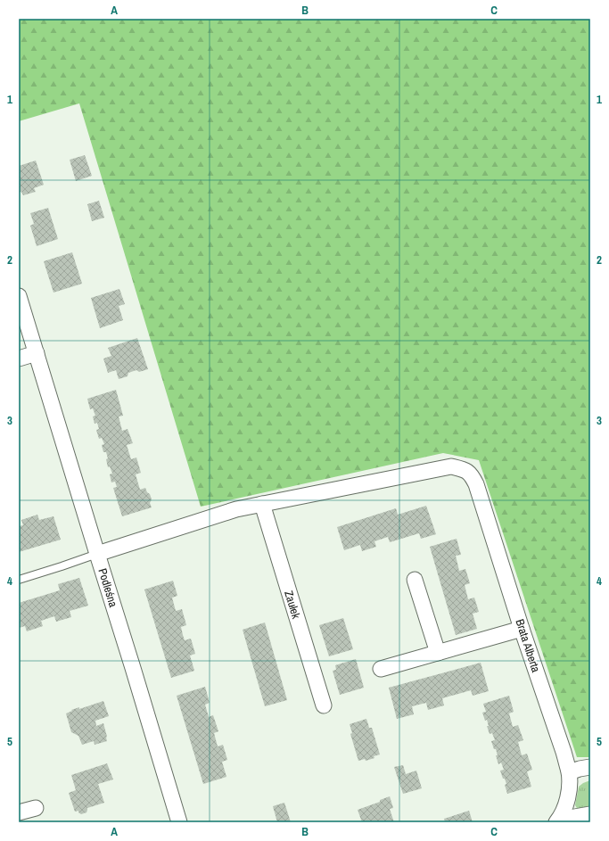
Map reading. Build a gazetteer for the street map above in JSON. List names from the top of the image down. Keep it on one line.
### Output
{"streets":{"street":["Podleśna","Zaułek","Brata Alberta"]},"crossings":[["Zaułek","Brata Alberta"]],"grid":{"columns":["A","B","C"],"rows":["1","2","3","4","5"]}}
